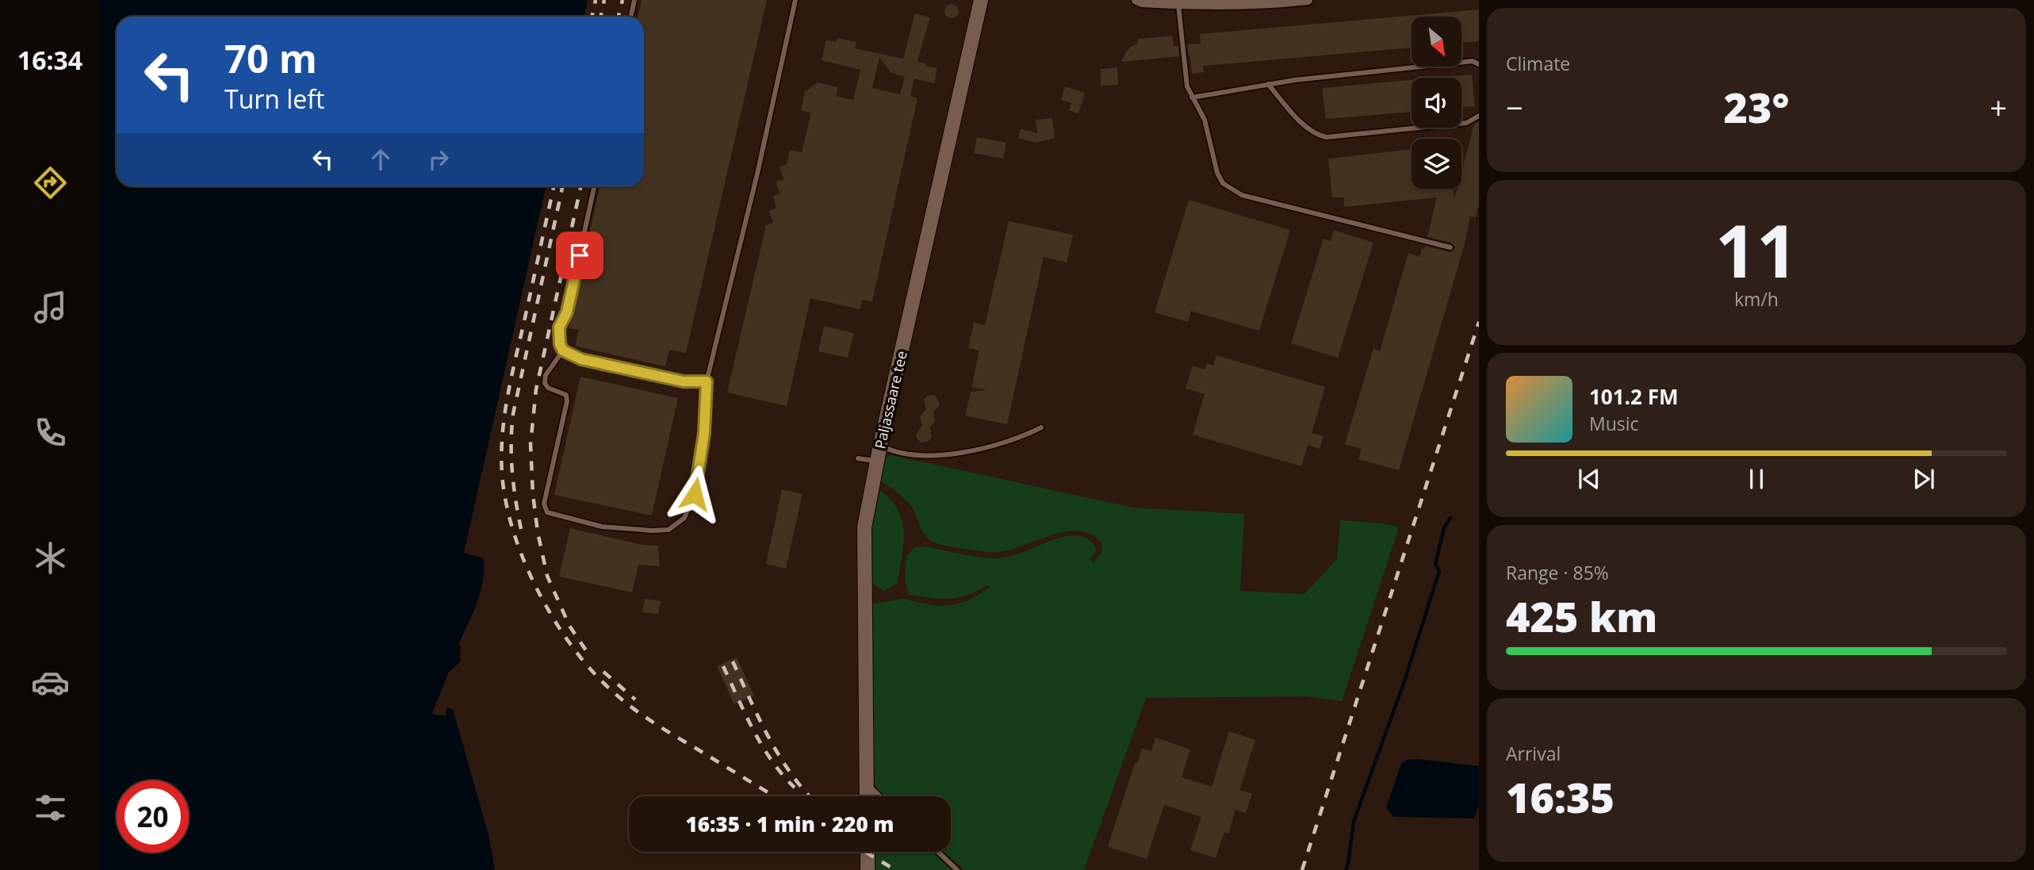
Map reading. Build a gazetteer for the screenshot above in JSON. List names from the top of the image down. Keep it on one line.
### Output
{"streets":{"street":["Paljassaare tee"]},"north":"bottom right","page":{"tabs":"16:34","tile":["Climate",["11","km/h"],["Range · 85%","425 km"],["Arrival","16:35"]],"turn":["70 m","Turn left"],"heat":["−","23°","+"],"song":["101.2 FM","Music"],"limit":"20","trip":"16:35 · 1 min · 220 m"}}
